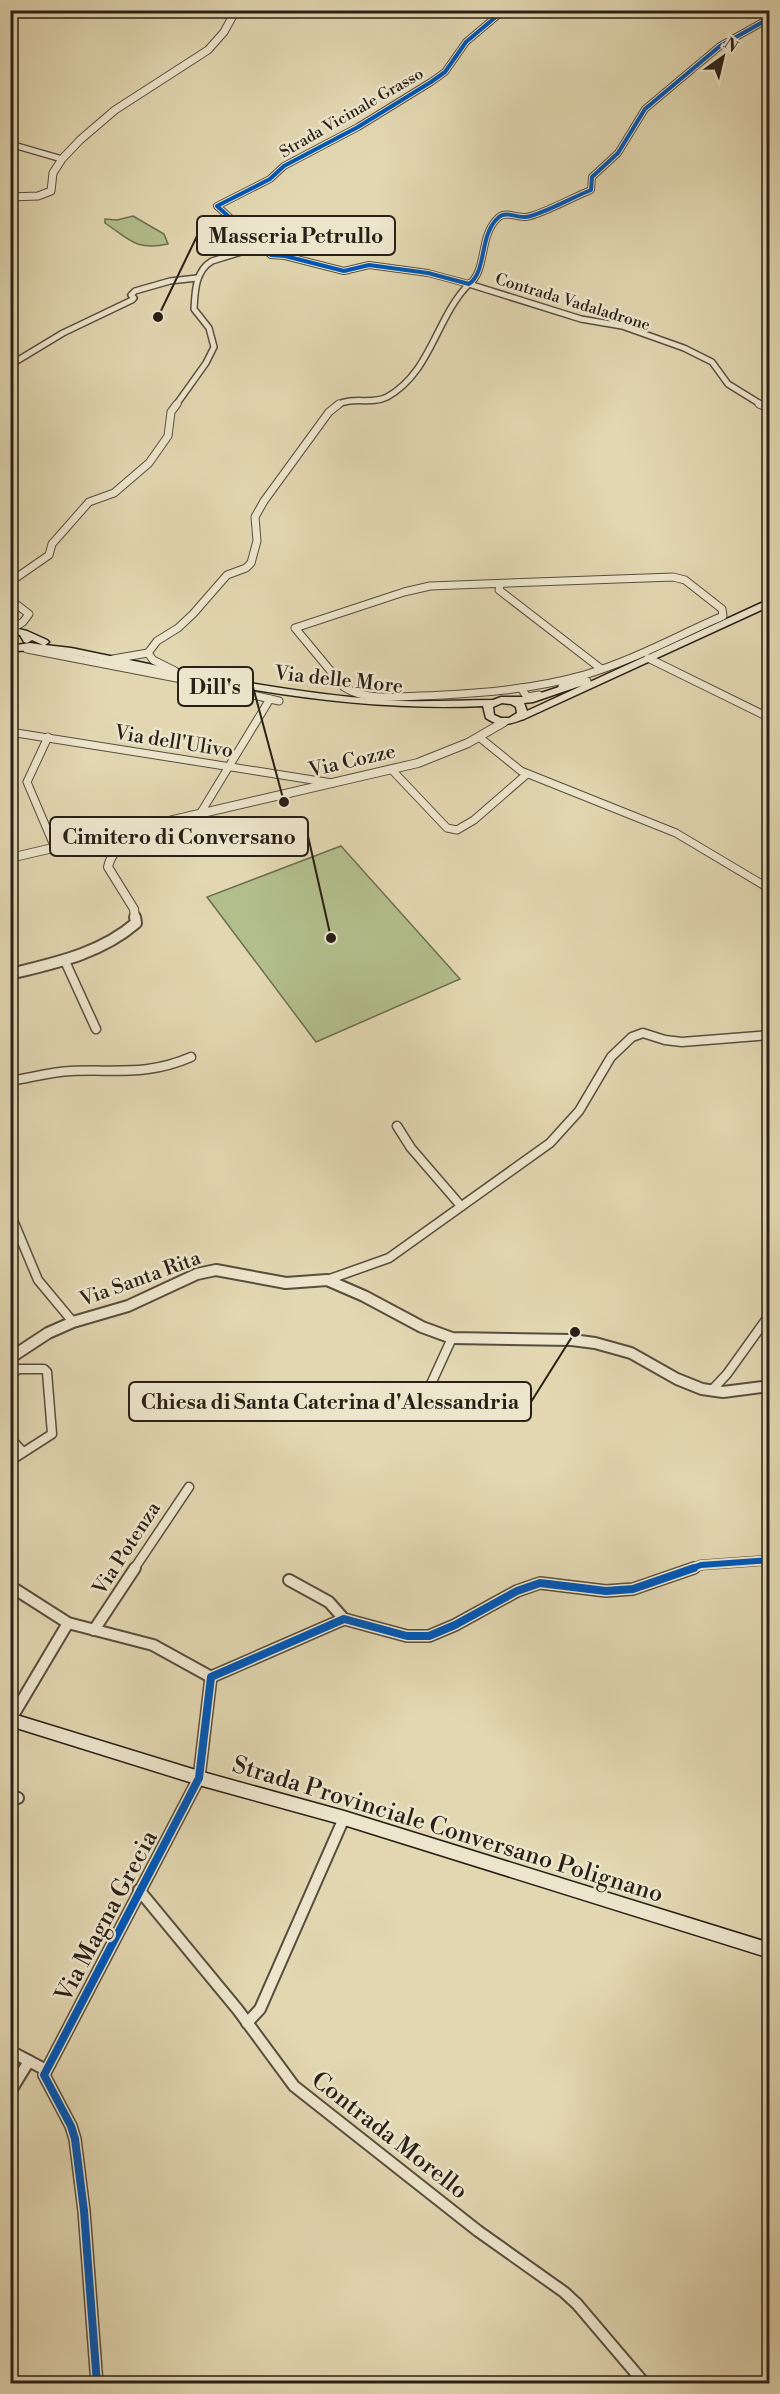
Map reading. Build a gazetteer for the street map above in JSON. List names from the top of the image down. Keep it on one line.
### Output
{"streets":{"main road":["Via delle More","Strada Provinciale Conversano Polignano"],"street":["Strada Vicinale Grasso","Contrada Vadaladrone","Via dell'Ulivo","Via Cozze","Via Santa Rita","Via Potenza","Via Magna Grecia","Contrada Morello"]},"crossings":[["Via dell'Ulivo","Via Cozze"],["Strada Provinciale Conversano Polignano","Via Magna Grecia"],["Via Magna Grecia","Contrada Morello"]],"places":["Masseria Petrullo","Dill's","Cimitero di Conversano","Chiesa di Santa Caterina d'Alessandria"],"north":"top right"}
